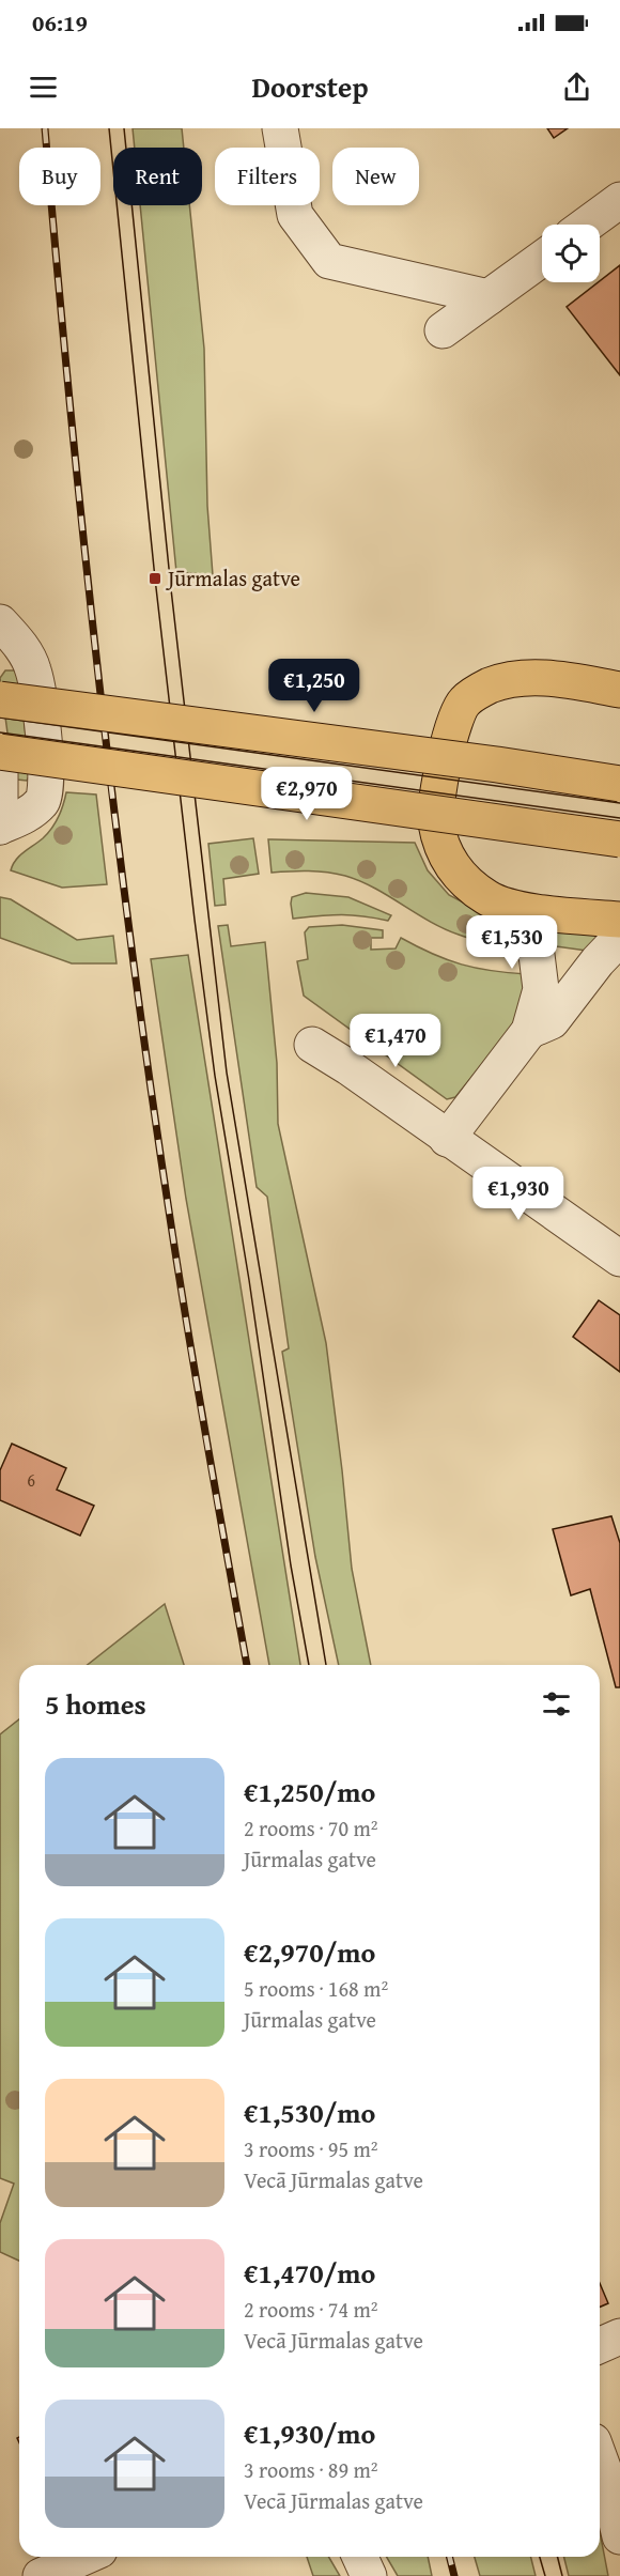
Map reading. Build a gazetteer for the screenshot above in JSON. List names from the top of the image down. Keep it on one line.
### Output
{"places":{"transit":["Jūrmalas gatve"]},"house_numbers":["6"],"page":{"status":"06:19","header":"Doorstep","chip":["Buy","Rent","Filters","New"],"price":["€1,250","€2,970","€1,530","€1,470","€1,930"],"heading":"5 homes","list":[{"name":"€1,250/mo","note":"2 rooms · 70 m² · Jūrmalas gatve"},{"name":"€2,970/mo","note":"5 rooms · 168 m² · Jūrmalas gatve"},{"name":"€1,530/mo","note":"3 rooms · 95 m² · Vecā Jūrmalas gatve"},{"name":"€1,470/mo","note":"2 rooms · 74 m² · Vecā Jūrmalas gatve"},{"name":"€1,930/mo","note":"3 rooms · 89 m² · Vecā Jūrmalas gatve"}]}}
